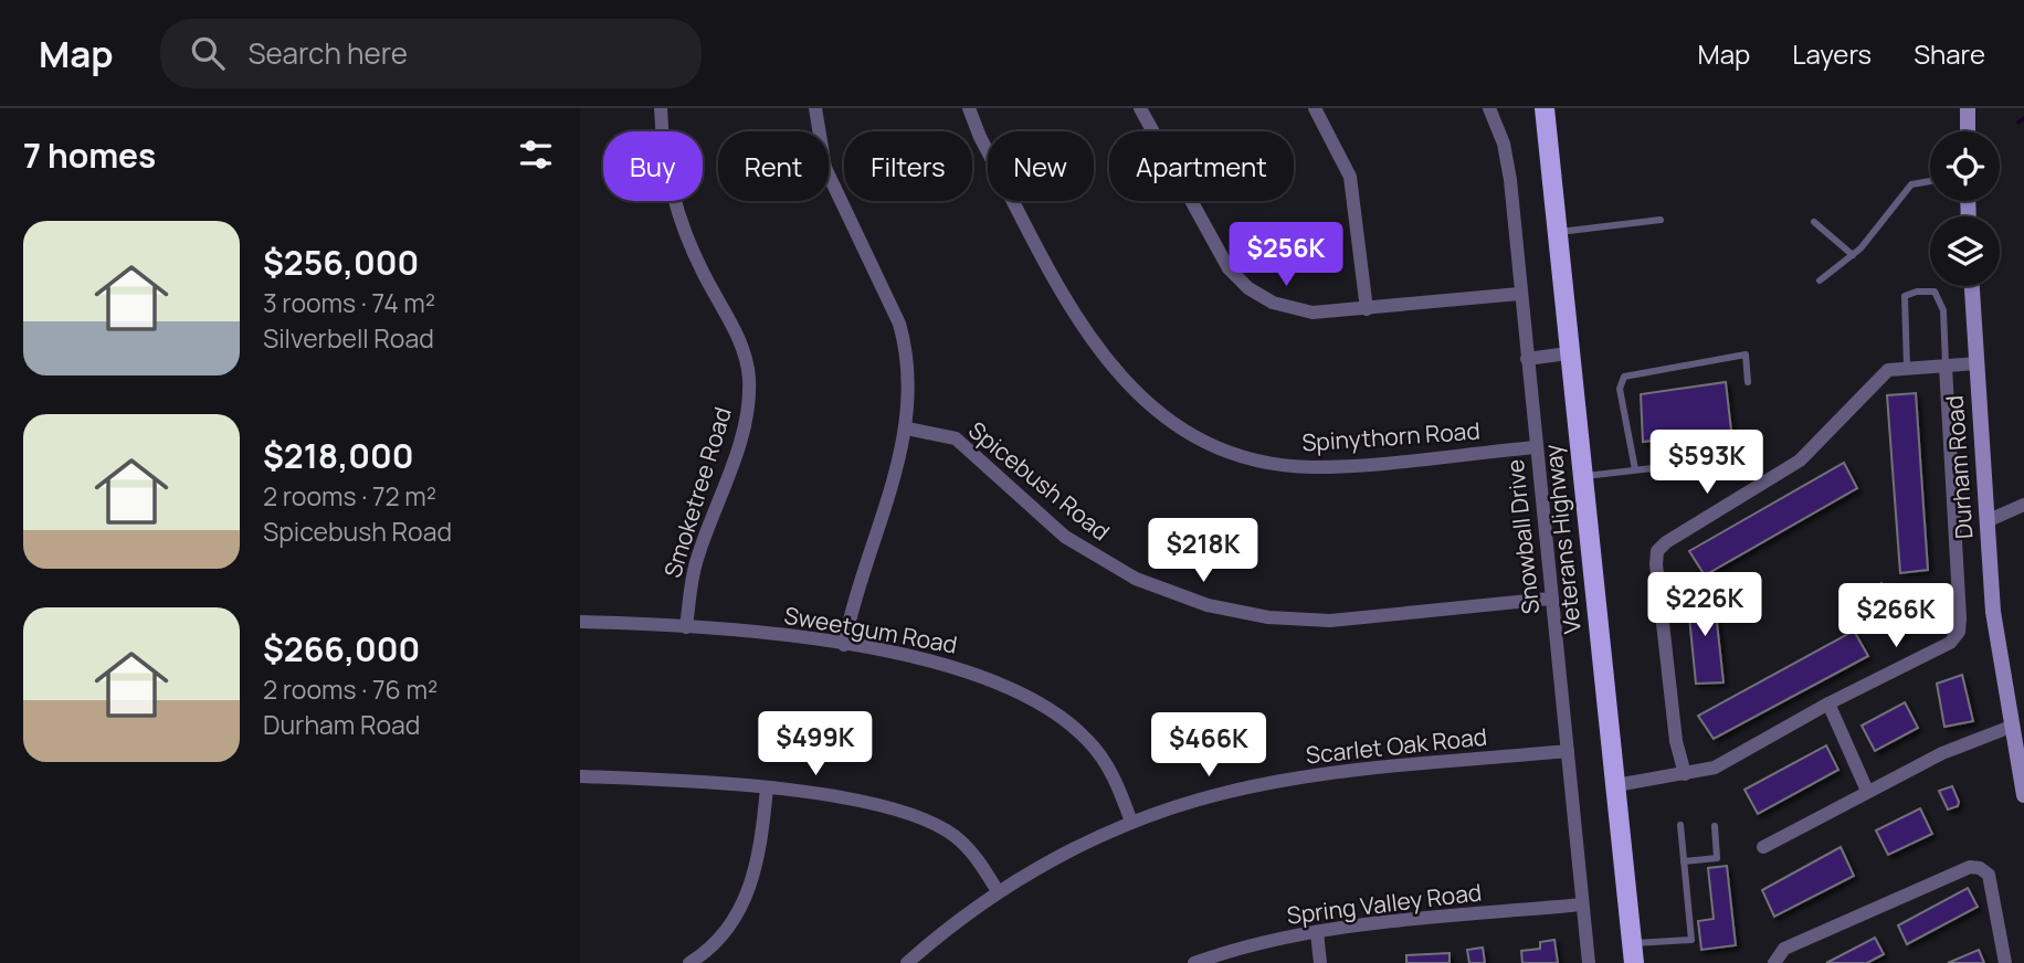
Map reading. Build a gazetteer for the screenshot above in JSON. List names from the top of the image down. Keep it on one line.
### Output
{"streets":{"main road":["Durham Road","Veterans Highway"],"street":["Spinythorn Road","Spicebush Road","Smoketree Road","Snowball Drive","Sweetgum Road","Scarlet Oak Road","Spring Valley Road"]},"crossings":[["Spinythorn Road","Snowball Drive"],["Spicebush Road","Snowball Drive"],["Smoketree Road","Sweetgum Road"],["Snowball Drive","Scarlet Oak Road"],["Snowball Drive","Spring Valley Road"],["Sweetgum Road","Scarlet Oak Road"]],"page":{"header":"Map","search":"Search here","nav":["Map","Layers","Share"],"heading":"7 homes","chip":["Buy","Rent","Filters","New","Apartment"],"list":[{"name":"$256,000","note":"3 rooms · 74 m² · Silverbell Road"},{"name":"$218,000","note":"2 rooms · 72 m² · Spicebush Road"},{"name":"$266,000","note":"2 rooms · 76 m² · Durham Road"}],"price":["$256K","$593K","$218K","$226K","$266K","$499K","$466K"]}}
